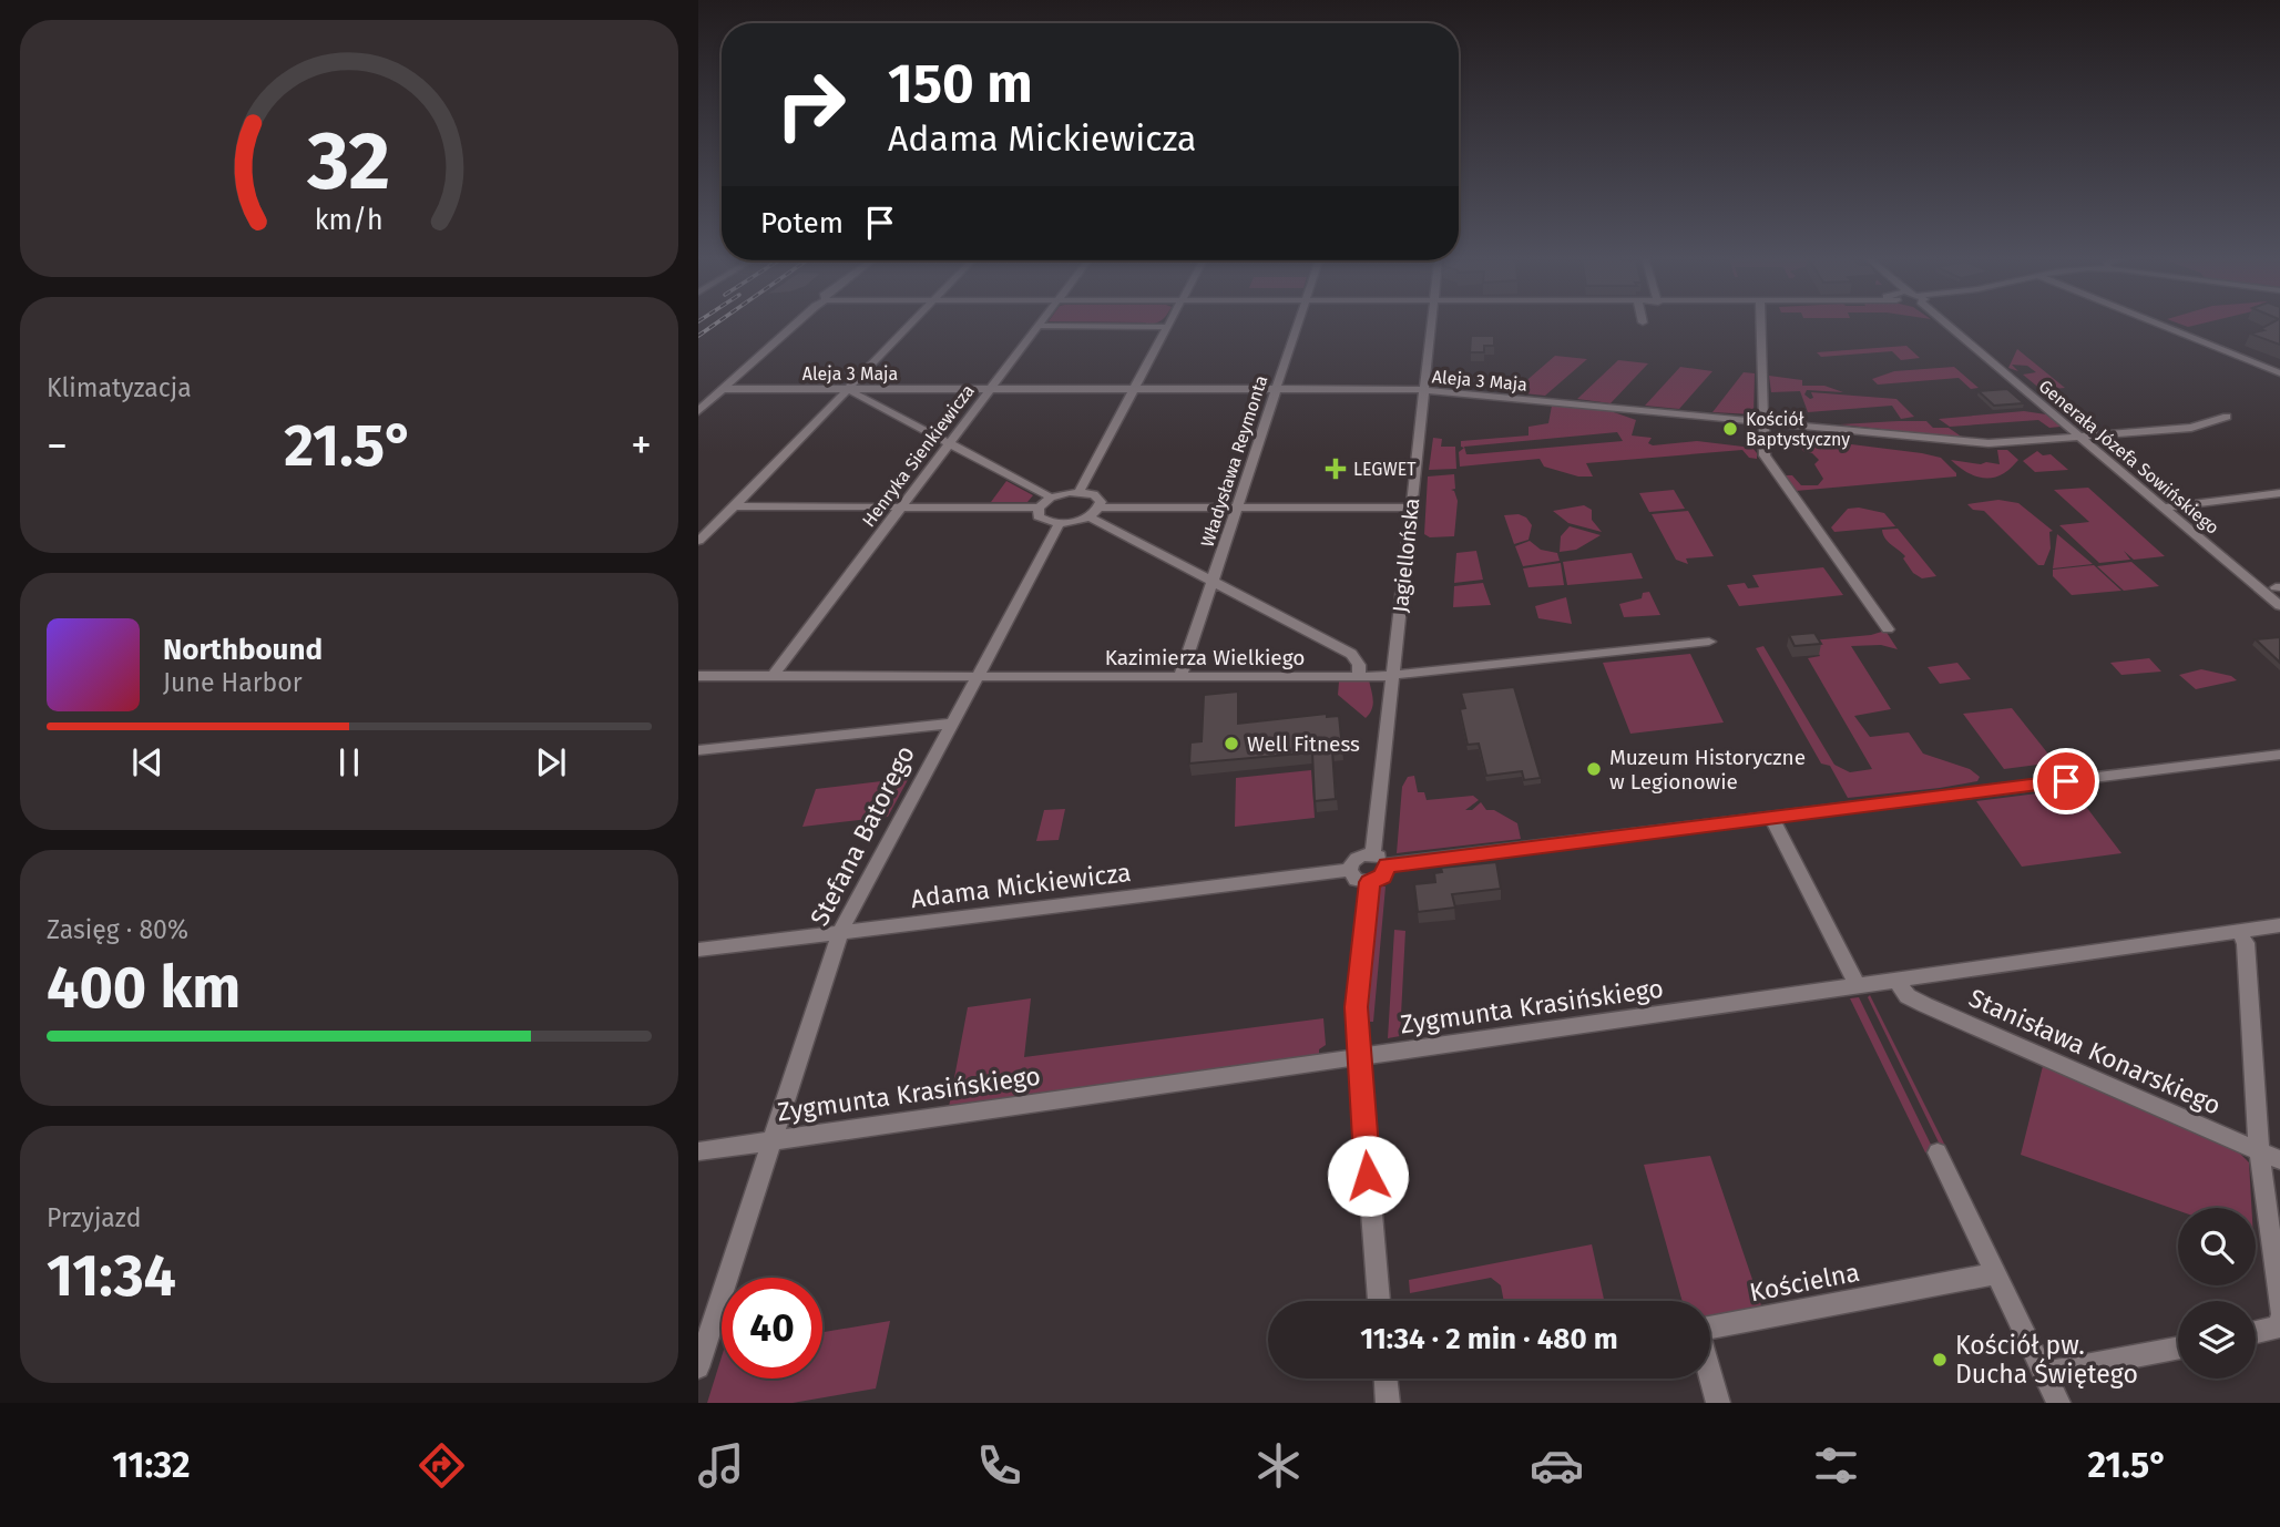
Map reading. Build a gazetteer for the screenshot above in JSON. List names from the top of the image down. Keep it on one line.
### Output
{"streets":{"street":["Aleja 3 Maja","Henryka Sienkiewicza","Generała Józefa Sowińskiego","Władysława Reymonta","Jagiellońska","Kazimierza Wielkiego","Stefana Batorego","Adama Mickiewicza","Zygmunta Krasińskiego","Stanisława Konarskiego","Kościelna"]},"crossings":[["Aleja 3 Maja","Henryka Sienkiewicza"],["Aleja 3 Maja","Generała Józefa Sowińskiego"],["Aleja 3 Maja","Władysława Reymonta"],["Aleja 3 Maja","Jagiellońska"],["Henryka Sienkiewicza","Kazimierza Wielkiego"],["Władysława Reymonta","Kazimierza Wielkiego"],["Jagiellońska","Kazimierza Wielkiego"],["Jagiellońska","Adama Mickiewicza"],["Kazimierza Wielkiego","Stefana Batorego"],["Stefana Batorego","Adama Mickiewicza"],["Stefana Batorego","Zygmunta Krasińskiego"],["Zygmunta Krasińskiego","Stanisława Konarskiego"]],"places":{"other":["Kościół Baptystyczny","Well Fitness","Muzeum Historyczne w Legionowie","Kościół pw. Ducha Świętego"],"health":["LEGWET"]},"page":{"turn":["150 m","Adama Mickiewicza"],"then":"Potem","tile":["Klimatyzacja",["Zasięg · 80%","400 km"],["Przyjazd","11:34"]],"heat":["−","21.5°","+"],"song":["Northbound","June Harbor"],"limit":"40","trip":"11:34 · 2 min · 480 m","tabs":["11:32","21.5°"],"gauge":["32","km/h"]}}
